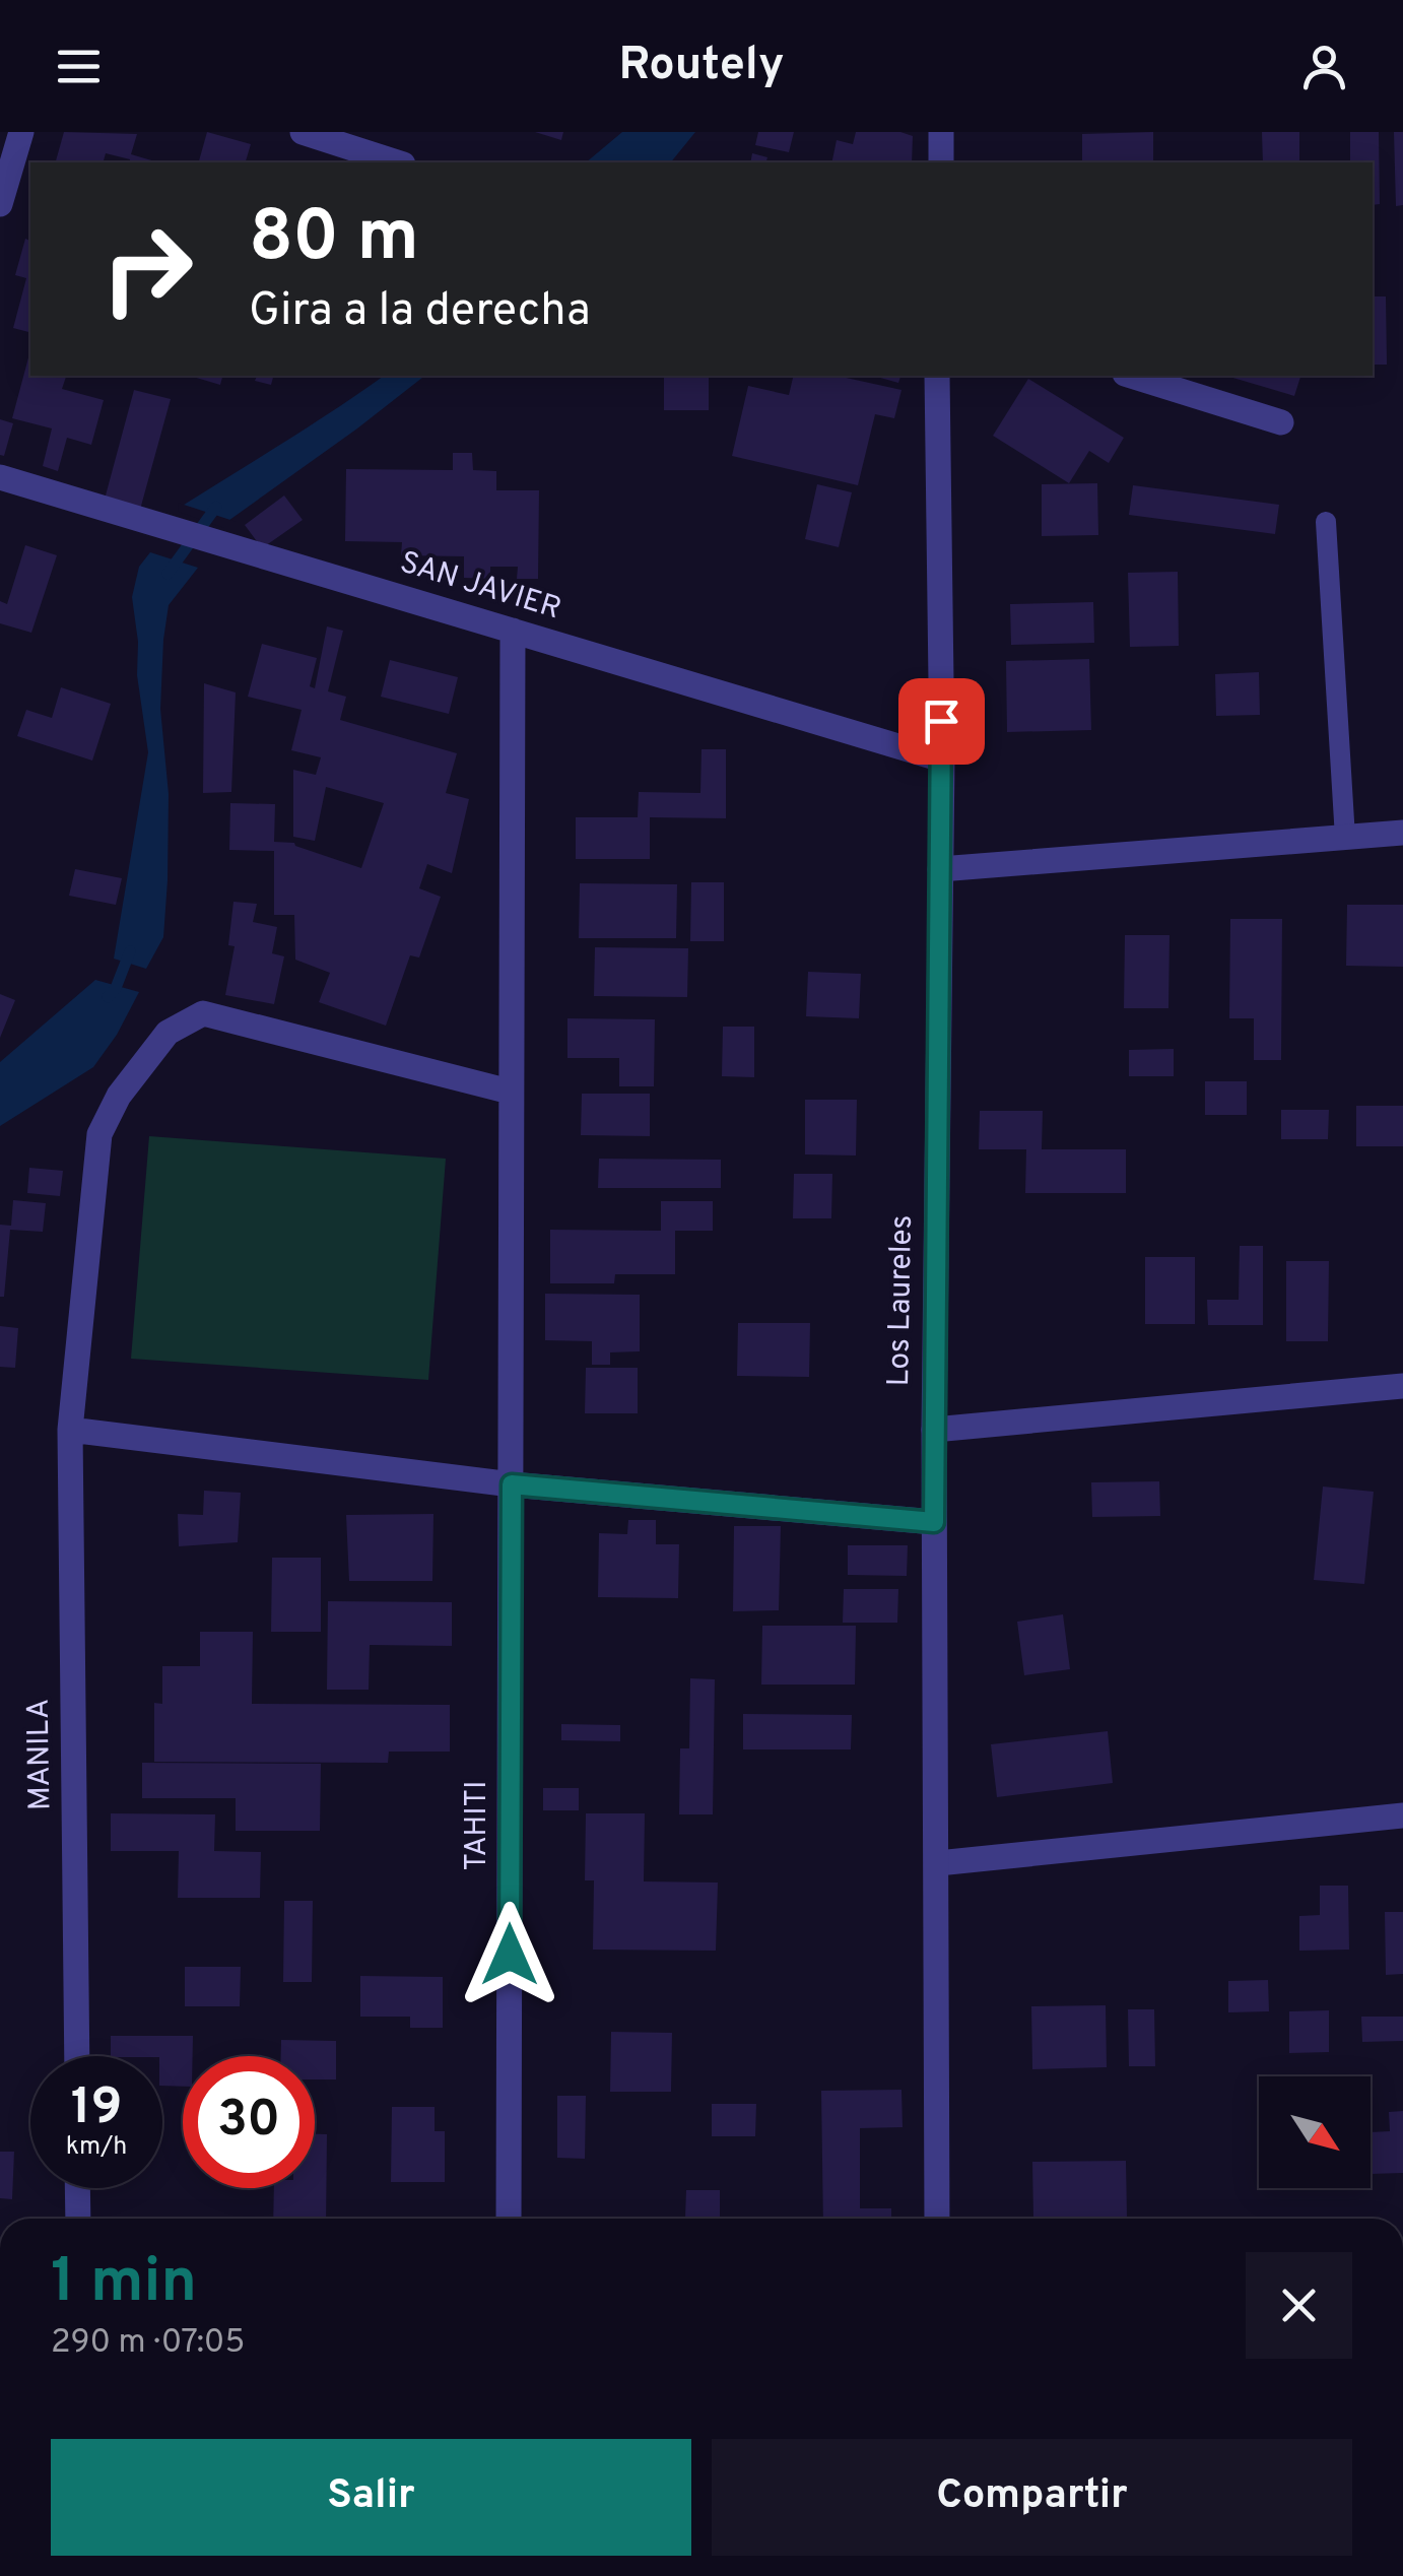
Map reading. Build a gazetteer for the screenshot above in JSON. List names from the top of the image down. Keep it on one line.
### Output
{"streets":{"street":["SAN JAVIER","Los Laureles","MANILA","TAHITI"]},"crossings":[["SAN JAVIER","Los Laureles"],["SAN JAVIER","TAHITI"],["MANILA","TAHITI"]],"north":"bottom right","page":{"header":"Routely","turn":["80 m","Gira a la derecha"],"speed":"19 km/h","limit":"30","heading":["1 min","290 m · 07:05"],"buttons":["Salir","Compartir"]}}
